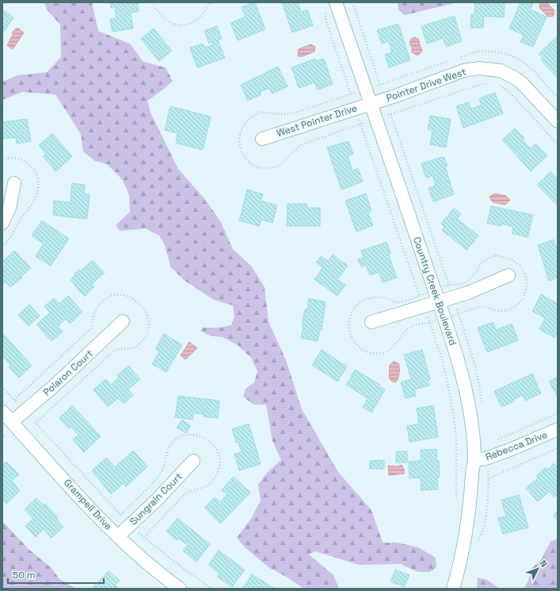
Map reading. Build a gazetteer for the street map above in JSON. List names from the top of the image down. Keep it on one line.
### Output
{"streets":{"street":["Pointer Drive West","West Pointer Drive","Country Creek Boulevard","Polaron Court","Rebecca Drive","Sungrain Court","Grampell Drive"]},"crossings":[["Pointer Drive West","West Pointer Drive"],["Pointer Drive West","Country Creek Boulevard"],["West Pointer Drive","Country Creek Boulevard"],["Country Creek Boulevard","Rebecca Drive"],["Polaron Court","Grampell Drive"],["Sungrain Court","Grampell Drive"]],"scale_bar":"50 m","north":"top right"}
